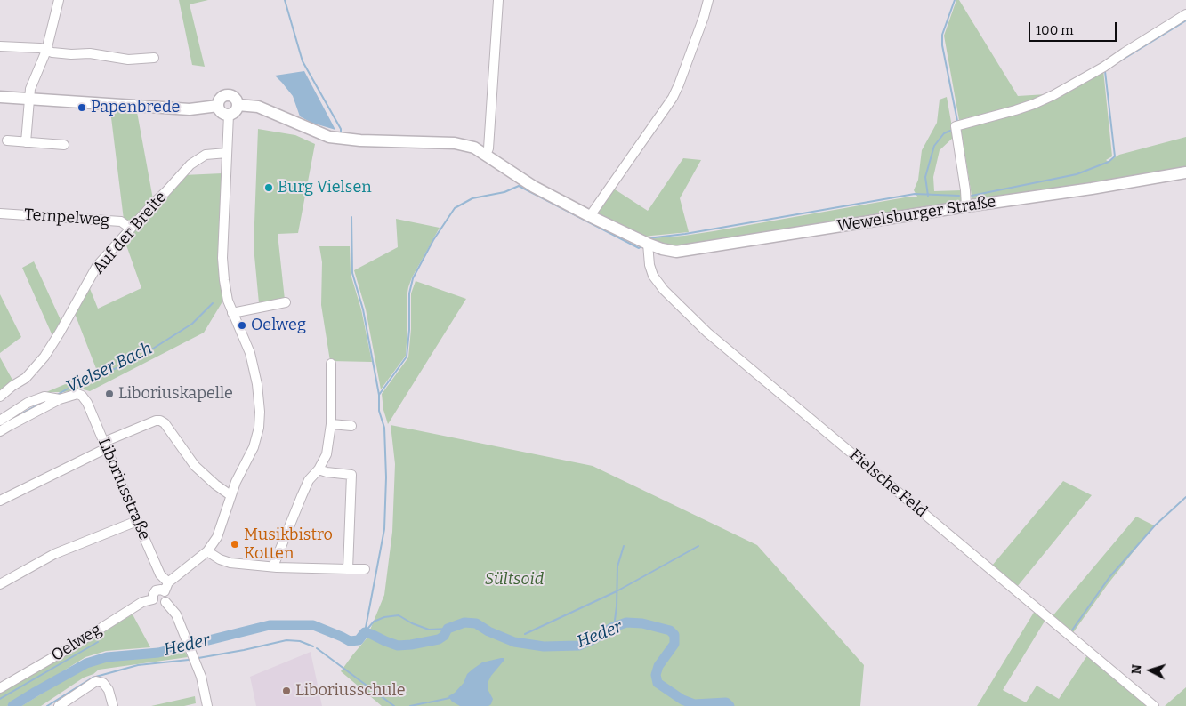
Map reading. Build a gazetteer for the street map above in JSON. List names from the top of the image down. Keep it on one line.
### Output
{"streets":{"main road":["Wewelsburger Straße"],"street":["Tempelweg","Auf der Breite","Fielsche Feld","Liboriusstraße","Oelweg"]},"crossings":[["Wewelsburger Straße","Fielsche Feld"],["Tempelweg","Auf der Breite"],["Liboriusstraße","Oelweg"]],"water":["Vielser Bach","Heder"],"parks":["Sültsoid"],"places":["Papenbrede","Burg Vielsen","Oelweg","Liboriuskapelle","Musikbistro Kotten","Liboriusschule"],"scale_bar":"100 m","north":"left"}
